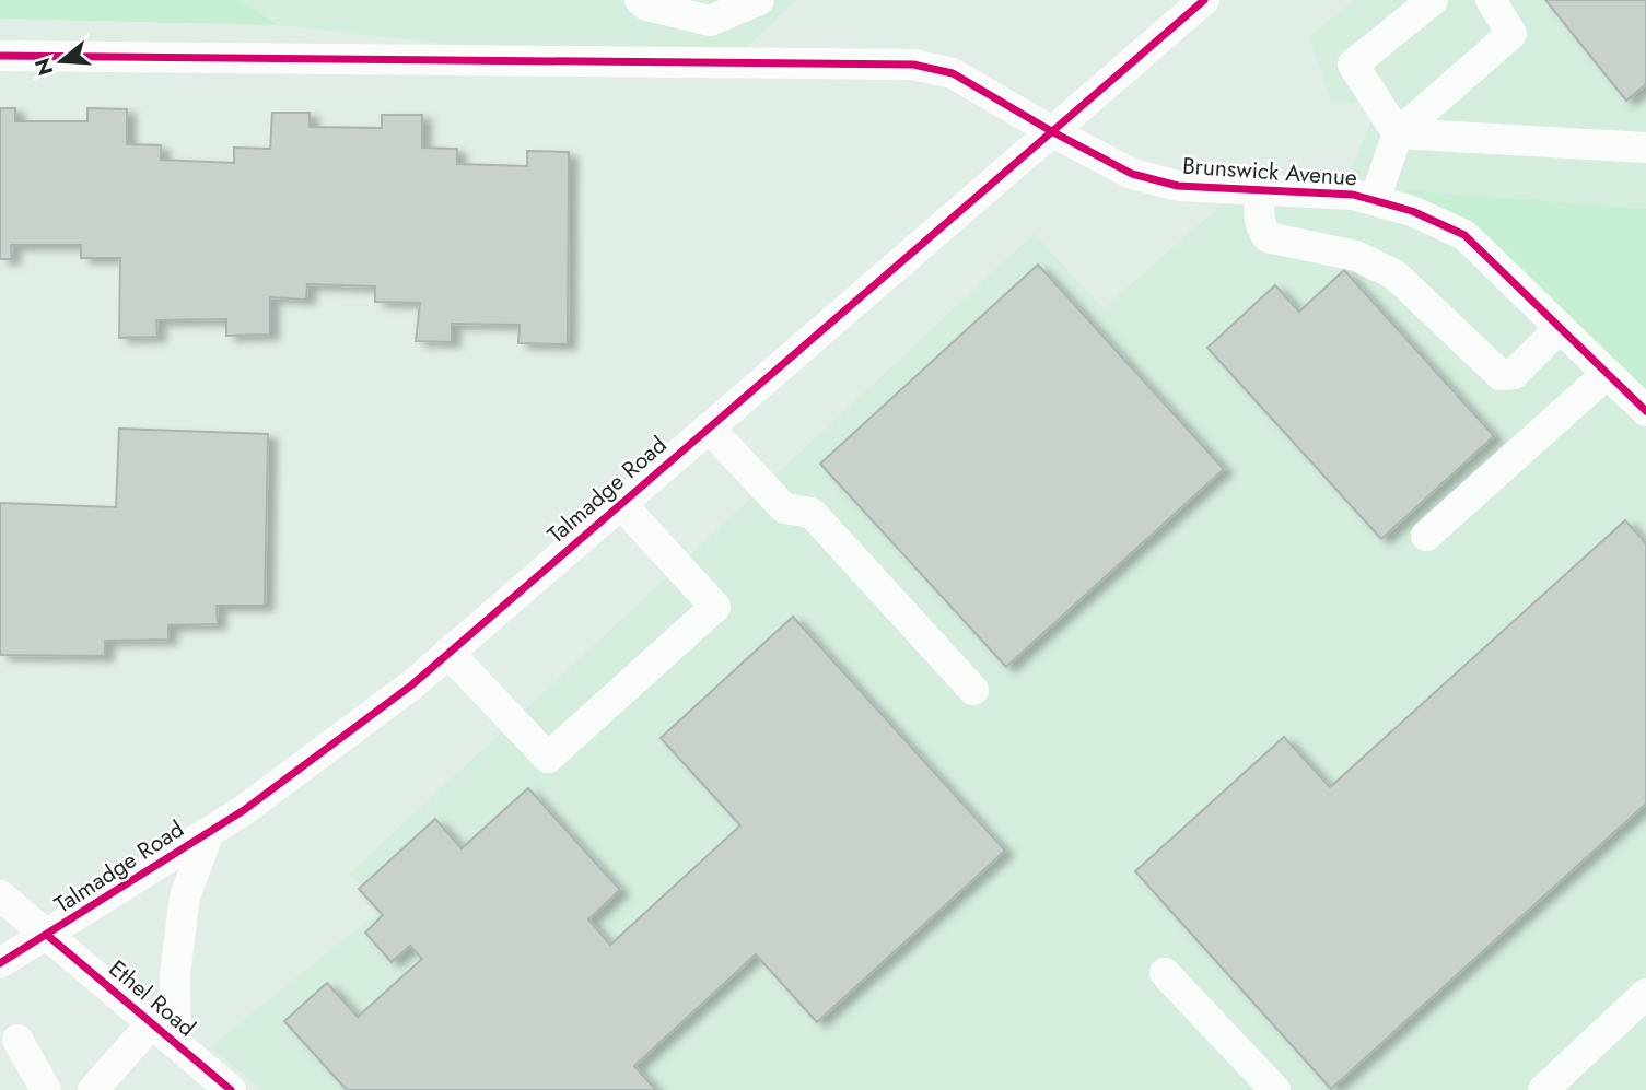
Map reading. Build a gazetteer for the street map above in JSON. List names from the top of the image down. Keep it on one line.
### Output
{"streets":{"street":["Brunswick Avenue","Talmadge Road","Ethel Road"]},"crossings":[["Brunswick Avenue","Talmadge Road"],["Talmadge Road","Ethel Road"]],"north":"left"}
